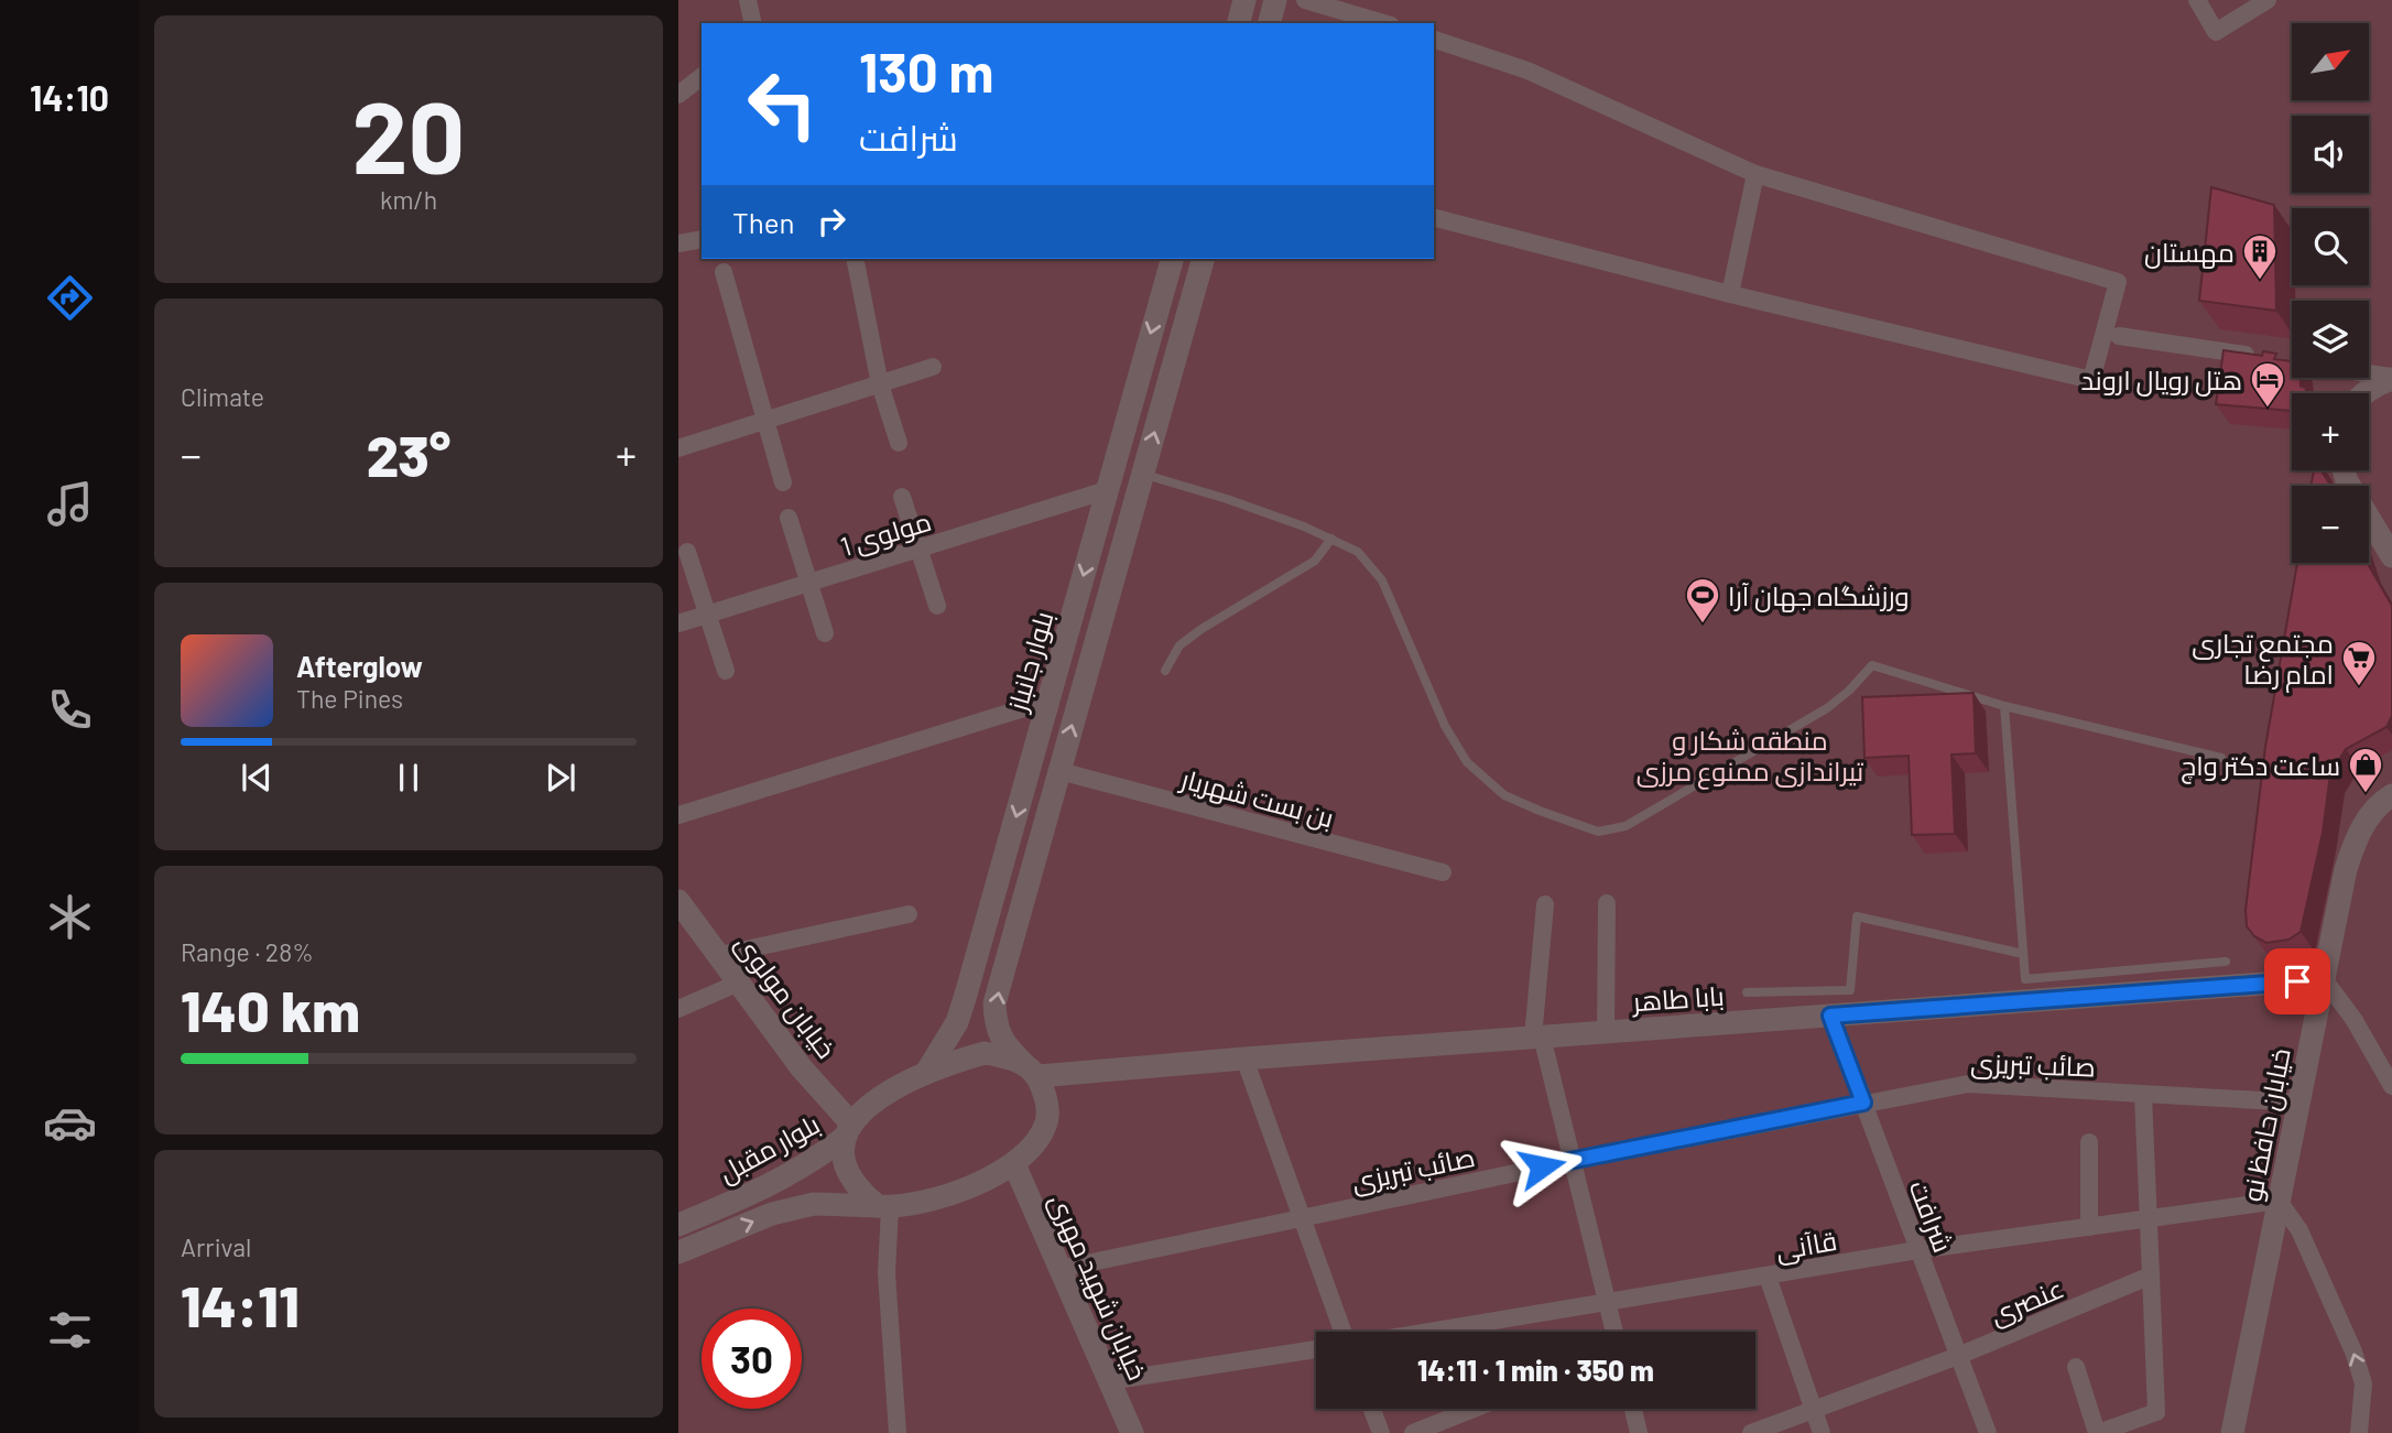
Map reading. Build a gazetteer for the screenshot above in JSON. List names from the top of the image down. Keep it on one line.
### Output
{"streets":{"main road":["بلوار جانباز","خیابان مولوی","بابا طاهر","خیابان حافظ نو","بلوار مقبل","خیابان شهید مهری"],"street":["مولوی 1","بن بست شهریار","صائب تبریزی","شرافت","قاآنی","عنصری"]},"crossings":[["مولوی 1","بلوار جانباز"],["بلوار جانباز","خیابان مولوی"],["بلوار جانباز","بابا طاهر"],["بلوار جانباز","بلوار مقبل"],["بلوار جانباز","خیابان شهید مهری"],["خیابان مولوی","بابا طاهر"],["خیابان مولوی","بلوار مقبل"],["خیابان مولوی","خیابان شهید مهری"],["بابا طاهر","خیابان حافظ نو"],["بابا طاهر","بلوار مقبل"],["بابا طاهر","شرافت"],["بابا طاهر","خیابان شهید مهری"],["صائب تبریزی","خیابان حافظ نو"],["صائب تبریزی","شرافت"],["صائب تبریزی","خیابان شهید مهری"],["خیابان حافظ نو","قاآنی"],["بلوار مقبل","خیابان شهید مهری"],["شرافت","قاآنی"],["شرافت","عنصری"]],"parks":["منطقه شکار و تیراندازی ممنوع مرزی"],"places":{"building":["مهستان"],"hotel":["هتل رویال اروند"],"sports":["ورزشگاه جهان آرا"],"supermarket":["مجتمع تجاری امام رضا"],"shop":["ساعت دکتر واچ"]},"north":"top right","page":{"tabs":"14:10","tile":[["20","km/h"],"Climate",["Range · 28%","140 km"],["Arrival","14:11"]],"map_buttons":["+","−"],"turn":["130 m","شرافت"],"then":"Then","heat":["−","23°","+"],"song":["Afterglow","The Pines"],"limit":"30","trip":"14:11 · 1 min · 350 m"}}
